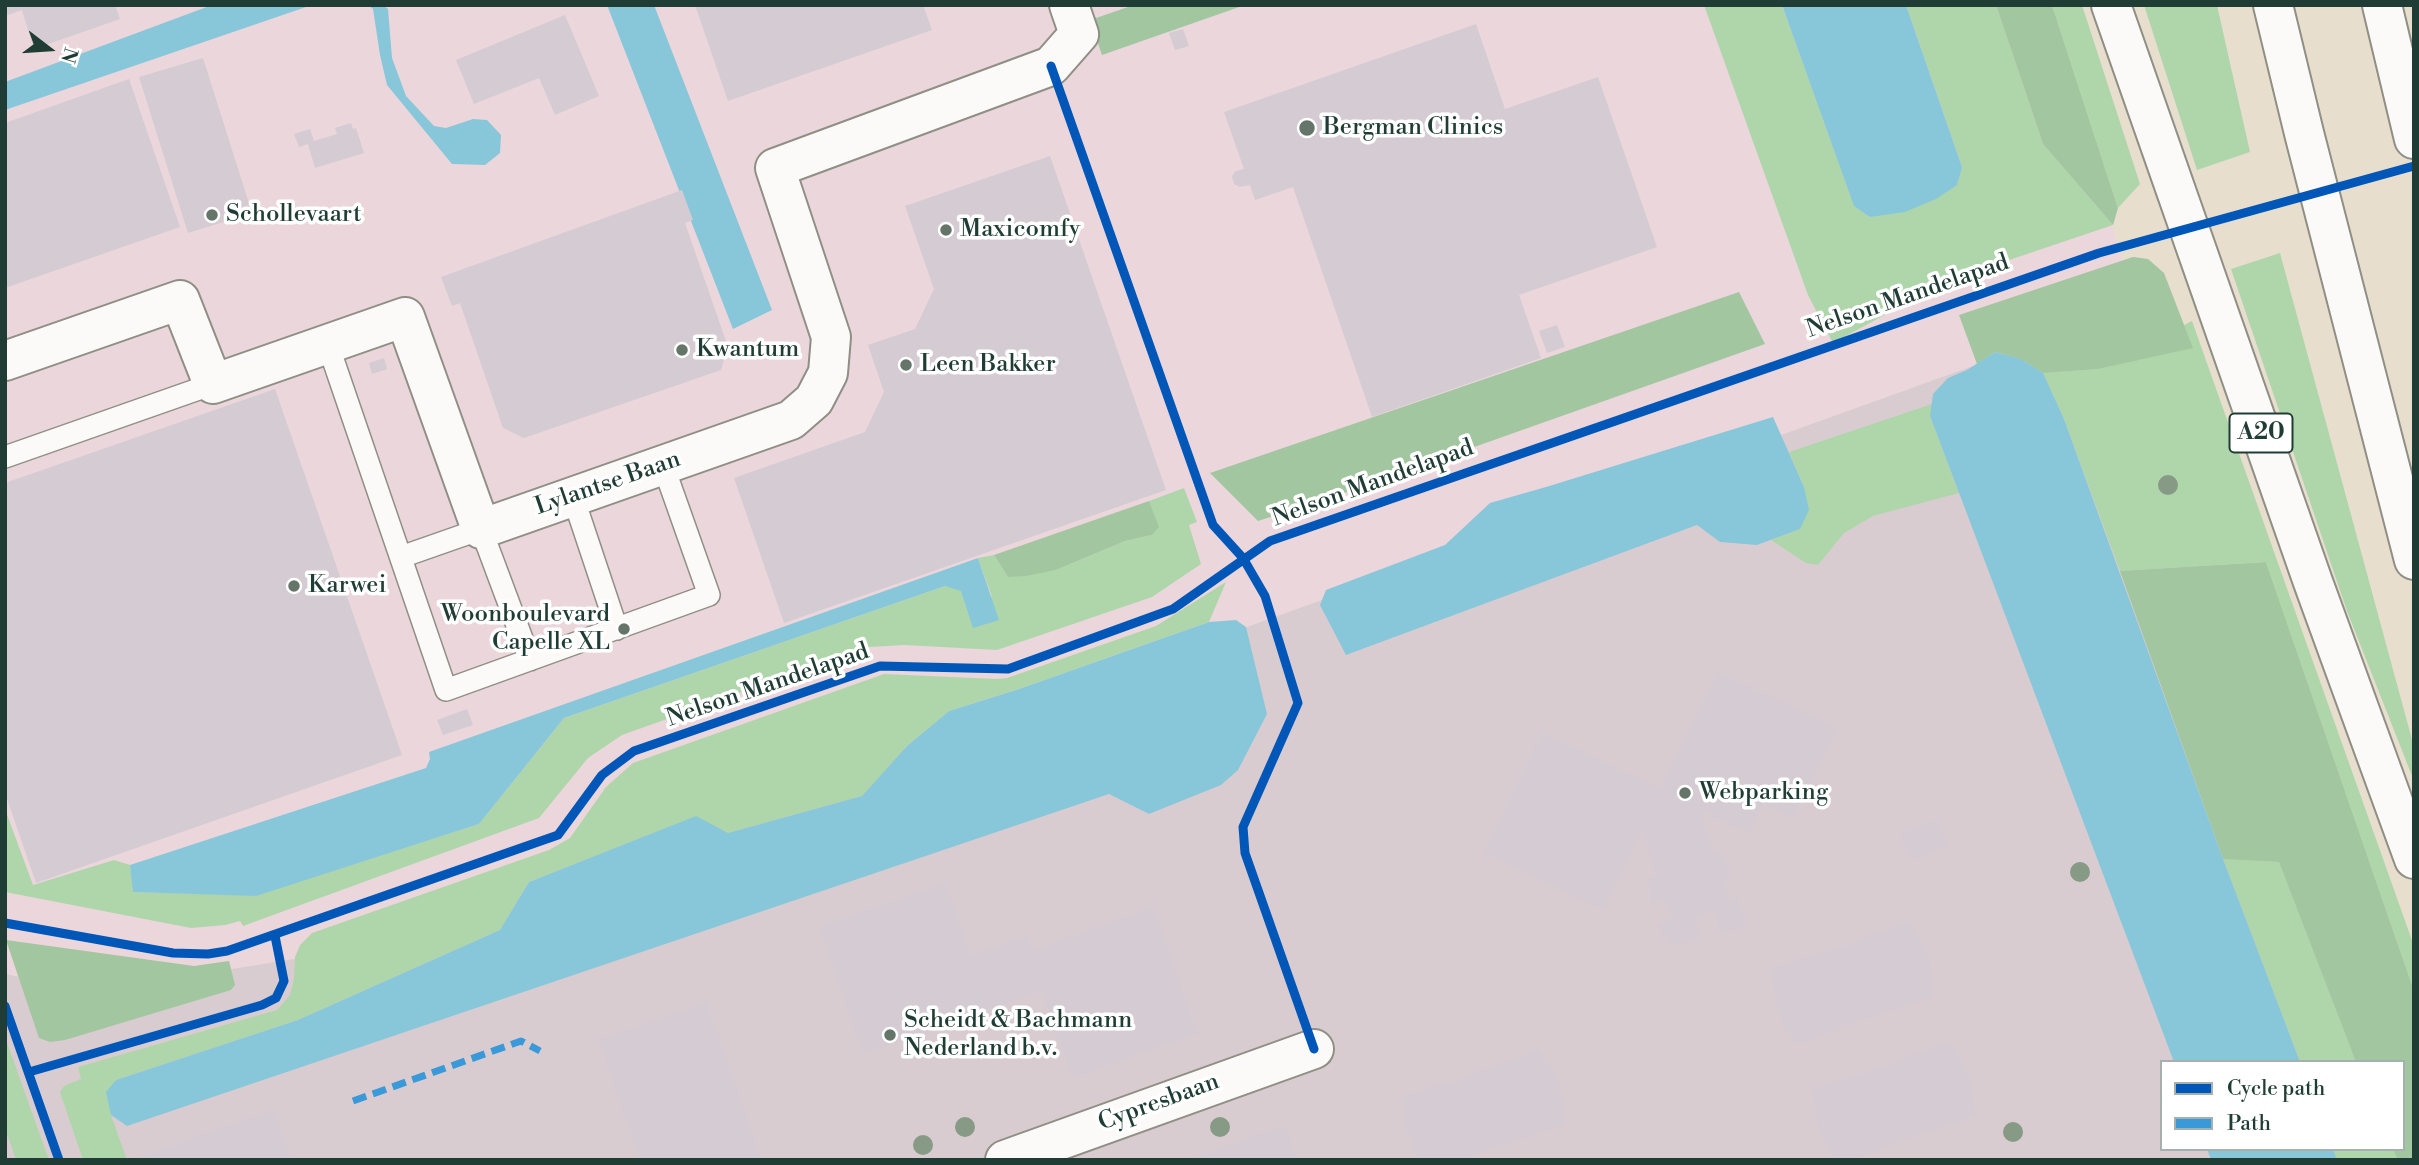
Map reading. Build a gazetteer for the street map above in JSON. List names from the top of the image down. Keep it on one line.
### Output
{"streets":{"main road":["A20","Lylantse Baan","Cypresbaan"],"cycle path":["Nelson Mandelapad"]},"places":["Bergman Clinics","Schollevaart","Maxicomfy","Kwantum","Leen Bakker","Karwei","Woonboulevard Capelle XL","Webparking","Scheidt & Bachmann Nederland b.v."],"legend":["Cycle path","Path"],"north":"right"}
